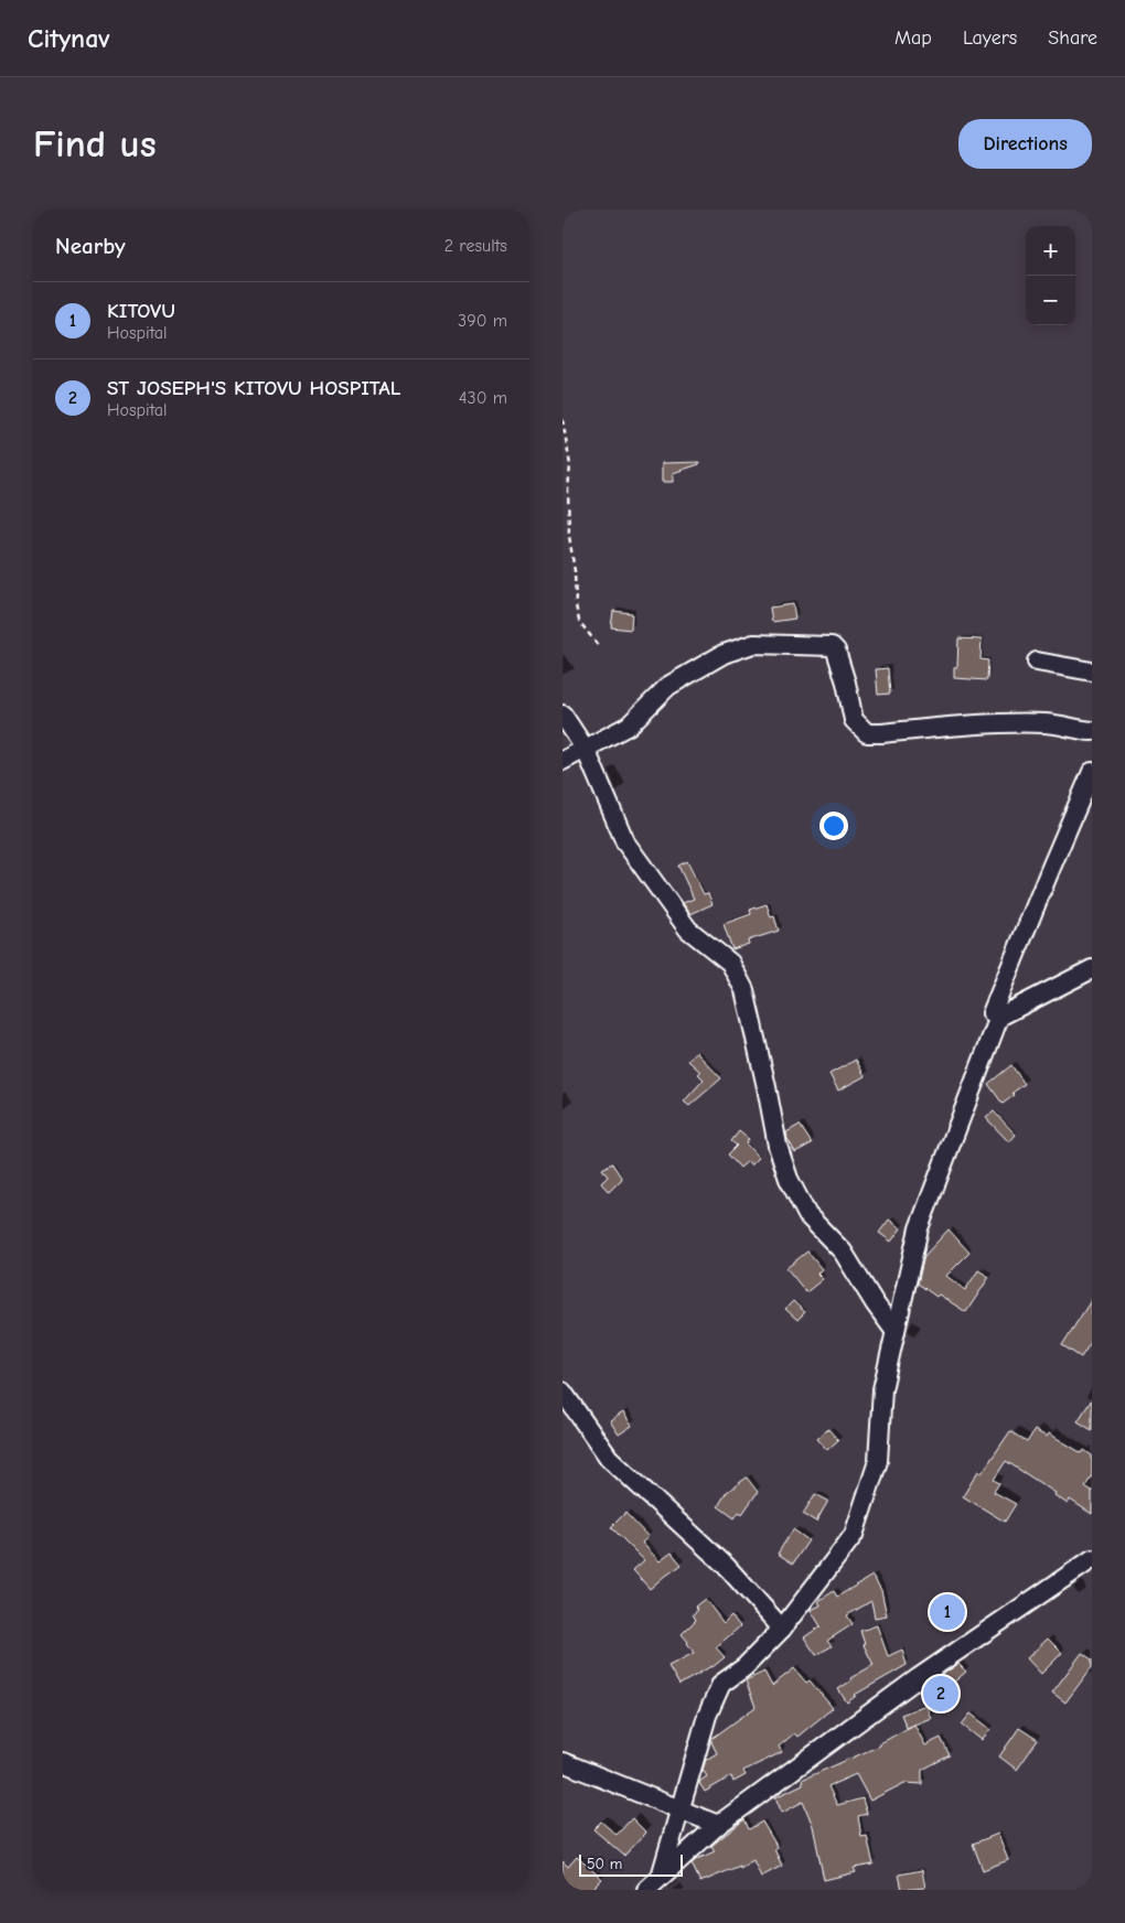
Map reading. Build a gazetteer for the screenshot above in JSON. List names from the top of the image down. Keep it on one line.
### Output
{"scale_bar":"50 m","page":{"header":"Citynav","nav":["Map","Layers","Share"],"buttons":"Directions","title":"Find us","heading":["Nearby","2 results"],"map_buttons":["+","−"],"list":[{"mark":"1","name":"KITOVU","note":"Hospital","value":"390 m"},{"mark":"2","name":"ST JOSEPH'S KITOVU HOSPITAL","note":"Hospital","value":"430 m"}],"pins":["1","2"],"scale":"50 m"}}
